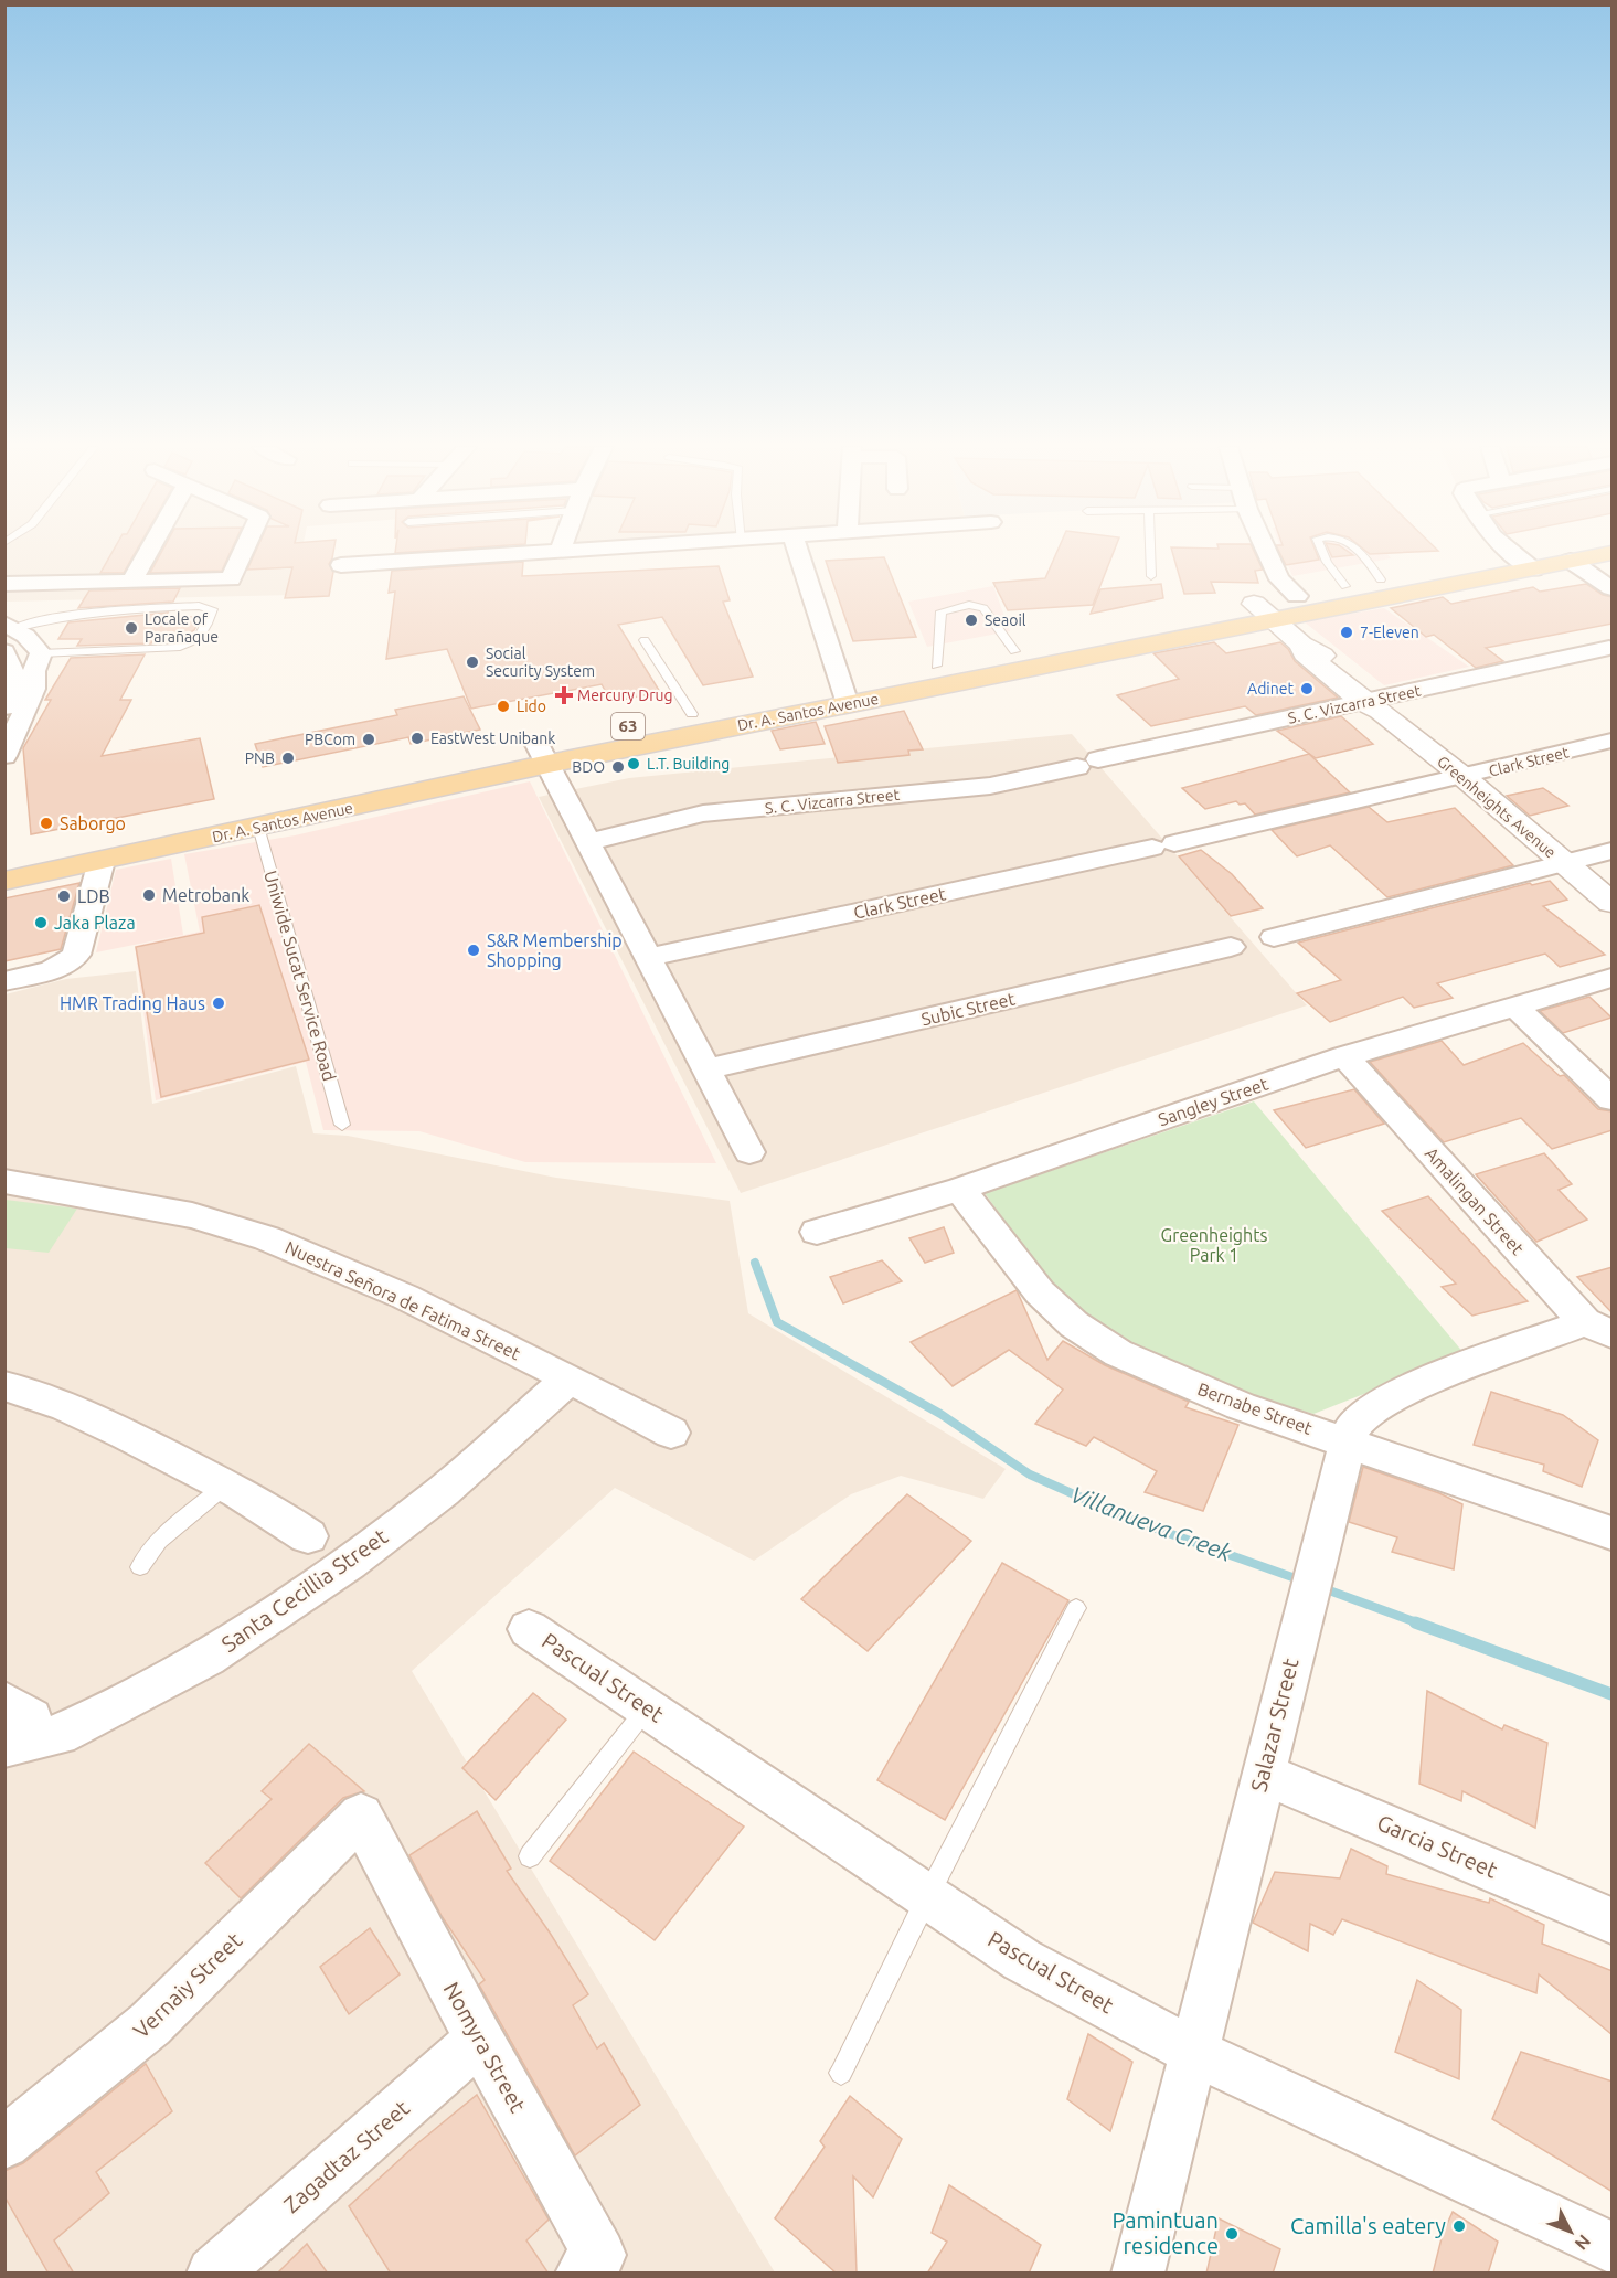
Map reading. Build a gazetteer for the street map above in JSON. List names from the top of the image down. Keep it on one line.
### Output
{"streets":{"main road":["Dr. A. Santos Avenue","63"],"street":["S. C. Vizcarra Street","Clark Street","Greenheights Avenue","Subic Street","Sangley Street","Amalingan Street","Nuestra Señora de Fatima Street","Bernabe Street","Santa Cecillia Street","Pascual Street","Salazar Street","Garcia Street","Vernaiy Street","Nomyra Street","Zagadtaz Street"],"lane":["Uniwide Sucat Service Road"]},"crossings":[["S. C. Vizcarra Street","Greenheights Avenue"],["Dr. A. Santos Avenue","Greenheights Avenue"],["Dr. A. Santos Avenue","Uniwide Sucat Service Road"],["Clark Street","Greenheights Avenue"],["Sangley Street","Amalingan Street"],["Sangley Street","Bernabe Street"],["Amalingan Street","Salazar Street"],["Nuestra Señora de Fatima Street","Santa Cecillia Street"],["Bernabe Street","Salazar Street"],["Pascual Street","Salazar Street"],["Salazar Street","Garcia Street"],["Vernaiy Street","Nomyra Street"],["Nomyra Street","Zagadtaz Street"]],"water":["Villanueva Creek"],"parks":["Greenheights Park 1"],"places":{"other":["Seaoil","Locale of Parañaque","7-Eleven","Social Security System","Adinet","Lido","EastWest Unibank","PBCom","PNB","L.T. Building","BDO","Saborgo","Metrobank","LDB","Jaka Plaza","S&R Membership Shopping","HMR Trading Haus","Camilla's eatery","Pamintuan residence"],"health":["Mercury Drug"]},"north":"bottom right"}
